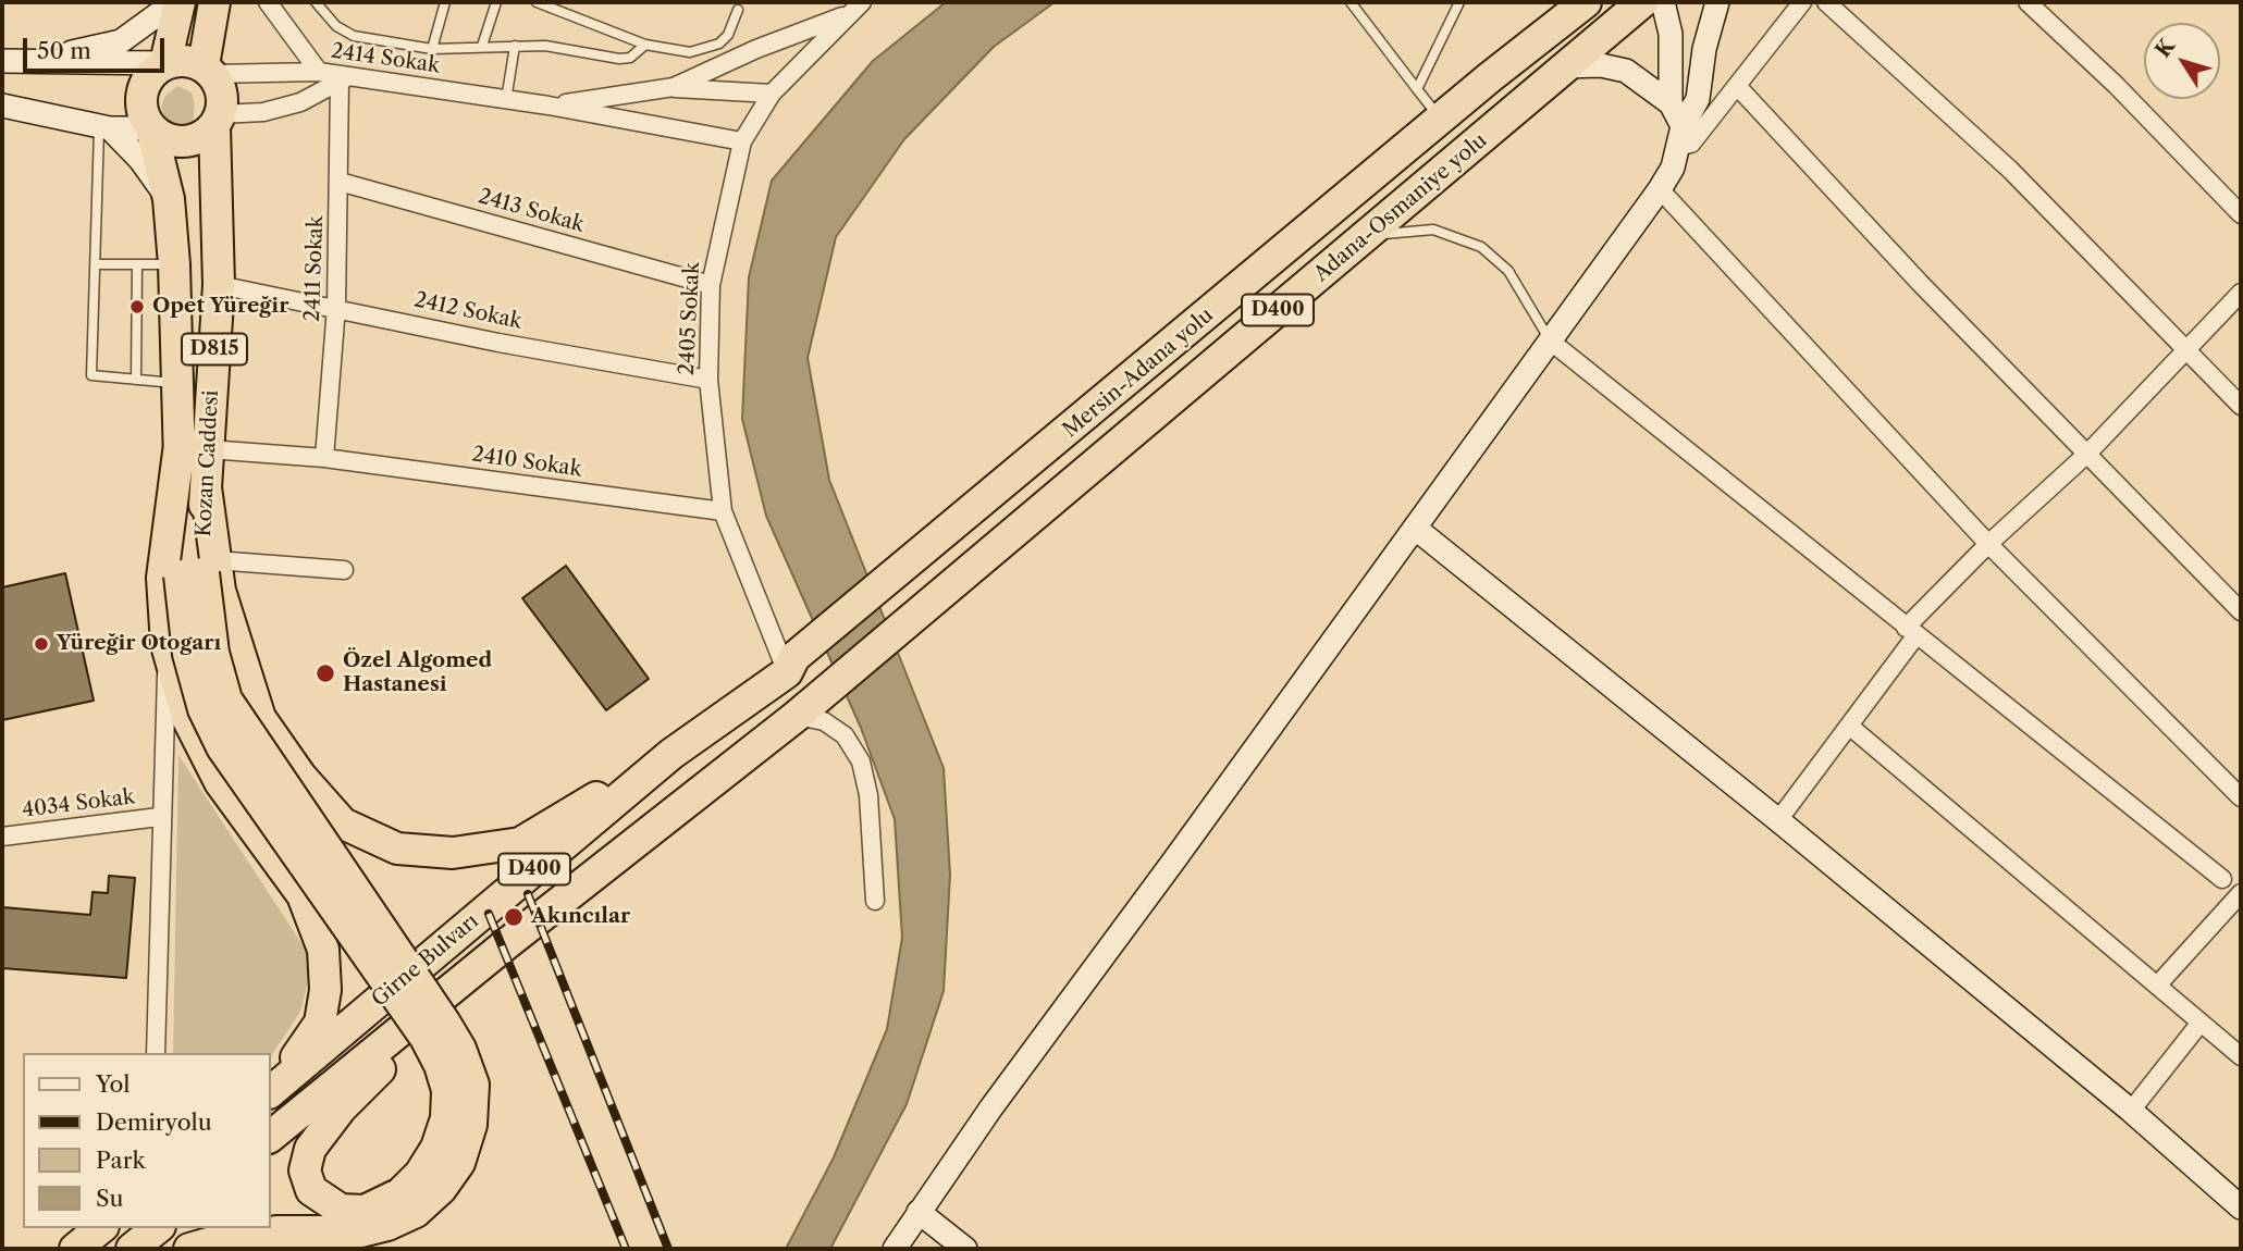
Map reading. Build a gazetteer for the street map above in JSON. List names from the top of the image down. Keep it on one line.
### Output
{"streets":{"highway":["Adana-Osmaniye yolu","D400","D815","Mersin-Adana yolu","Kozan Caddesi","Girne Bulvarı"],"street":["2414 Sokak","2413 Sokak","2411 Sokak","2412 Sokak","2405 Sokak","2410 Sokak","4034 Sokak"]},"crossings":[["2414 Sokak","2411 Sokak"],["2414 Sokak","2405 Sokak"],["2414 Sokak","D815"],["2414 Sokak","Kozan Caddesi"],["Adana-Osmaniye yolu","Girne Bulvarı"],["2413 Sokak","2411 Sokak"],["2413 Sokak","2405 Sokak"],["2411 Sokak","2412 Sokak"],["2411 Sokak","2410 Sokak"],["2412 Sokak","2405 Sokak"],["2412 Sokak","Kozan Caddesi"],["2405 Sokak","Mersin-Adana yolu"],["2405 Sokak","2410 Sokak"],["2405 Sokak","Girne Bulvarı"],["D815","Kozan Caddesi"],["Mersin-Adana yolu","Girne Bulvarı"],["2410 Sokak","Kozan Caddesi"]],"places":["Opet Yüreğir","Yüreğir Otogarı","Özel Algomed Hastanesi","Akıncılar"],"legend":["Yol","Demiryolu","Park","Su"],"scale_bar":"50 m","north":"top left"}
